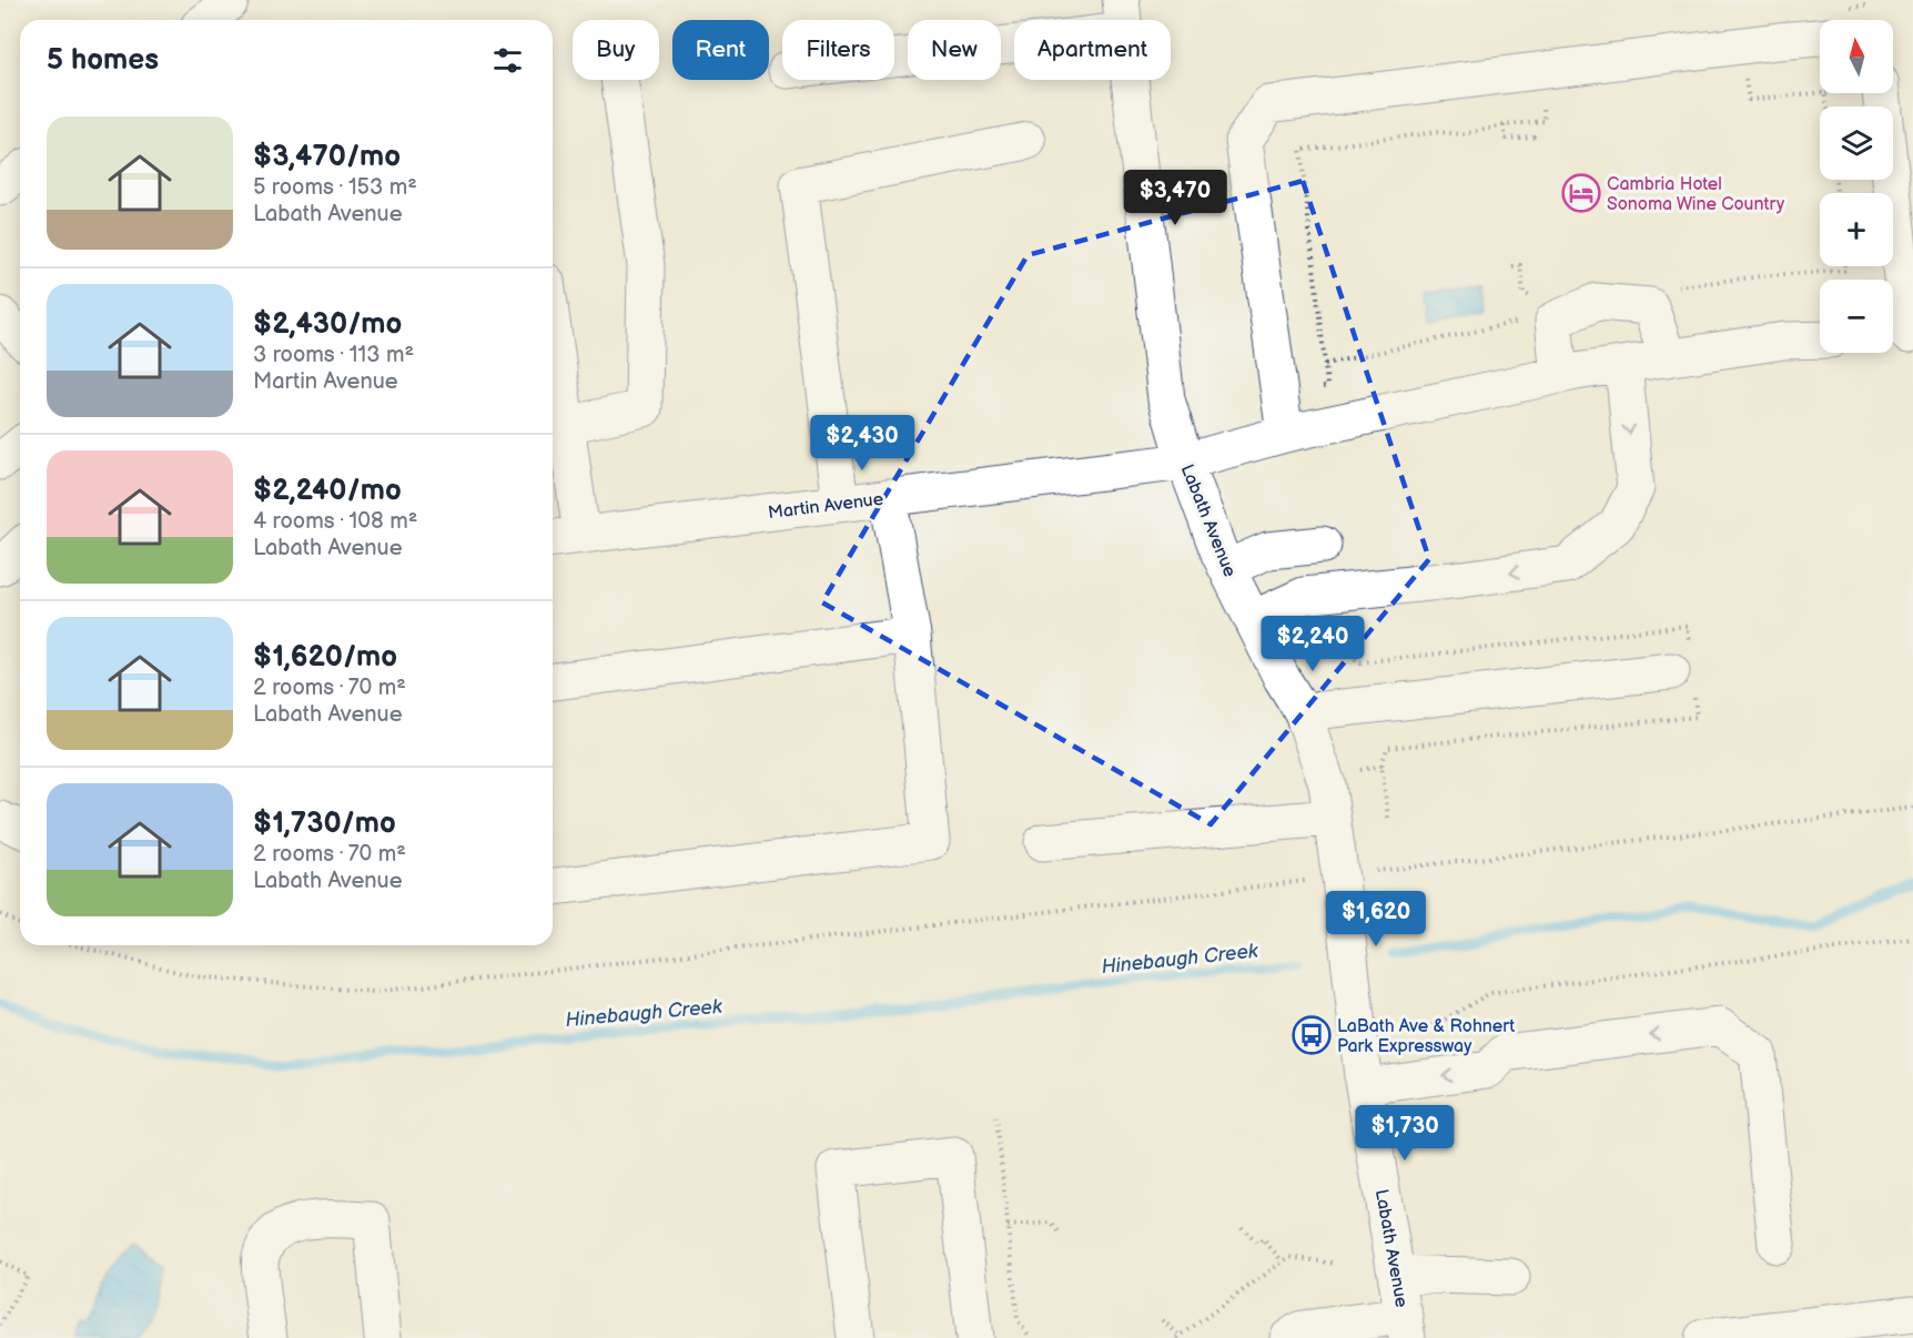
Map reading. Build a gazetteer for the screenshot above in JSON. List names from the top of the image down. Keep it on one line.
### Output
{"streets":{"street":["Martin Avenue","Labath Avenue"]},"crossings":[["Martin Avenue","Labath Avenue"]],"water":["Hinebaugh Creek"],"places":{"hotel":["Cambria Hotel Sonoma Wine Country"],"bus stop":["LaBath Ave & Rohnert Park Expressway"]},"north":"top","page":{"map_buttons":["+","−"],"chip":["Buy","Rent","Filters","New","Apartment"],"heading":"5 homes","list":[{"name":"$3,470/mo","note":"5 rooms · 153 m² · Labath Avenue"},{"name":"$2,430/mo","note":"3 rooms · 113 m² · Martin Avenue"},{"name":"$2,240/mo","note":"4 rooms · 108 m² · Labath Avenue"},{"name":"$1,620/mo","note":"2 rooms · 70 m² · Labath Avenue"},{"name":"$1,730/mo","note":"2 rooms · 70 m² · Labath Avenue"}],"price":["$3,470","$2,430","$2,240","$1,620","$1,730"]}}
